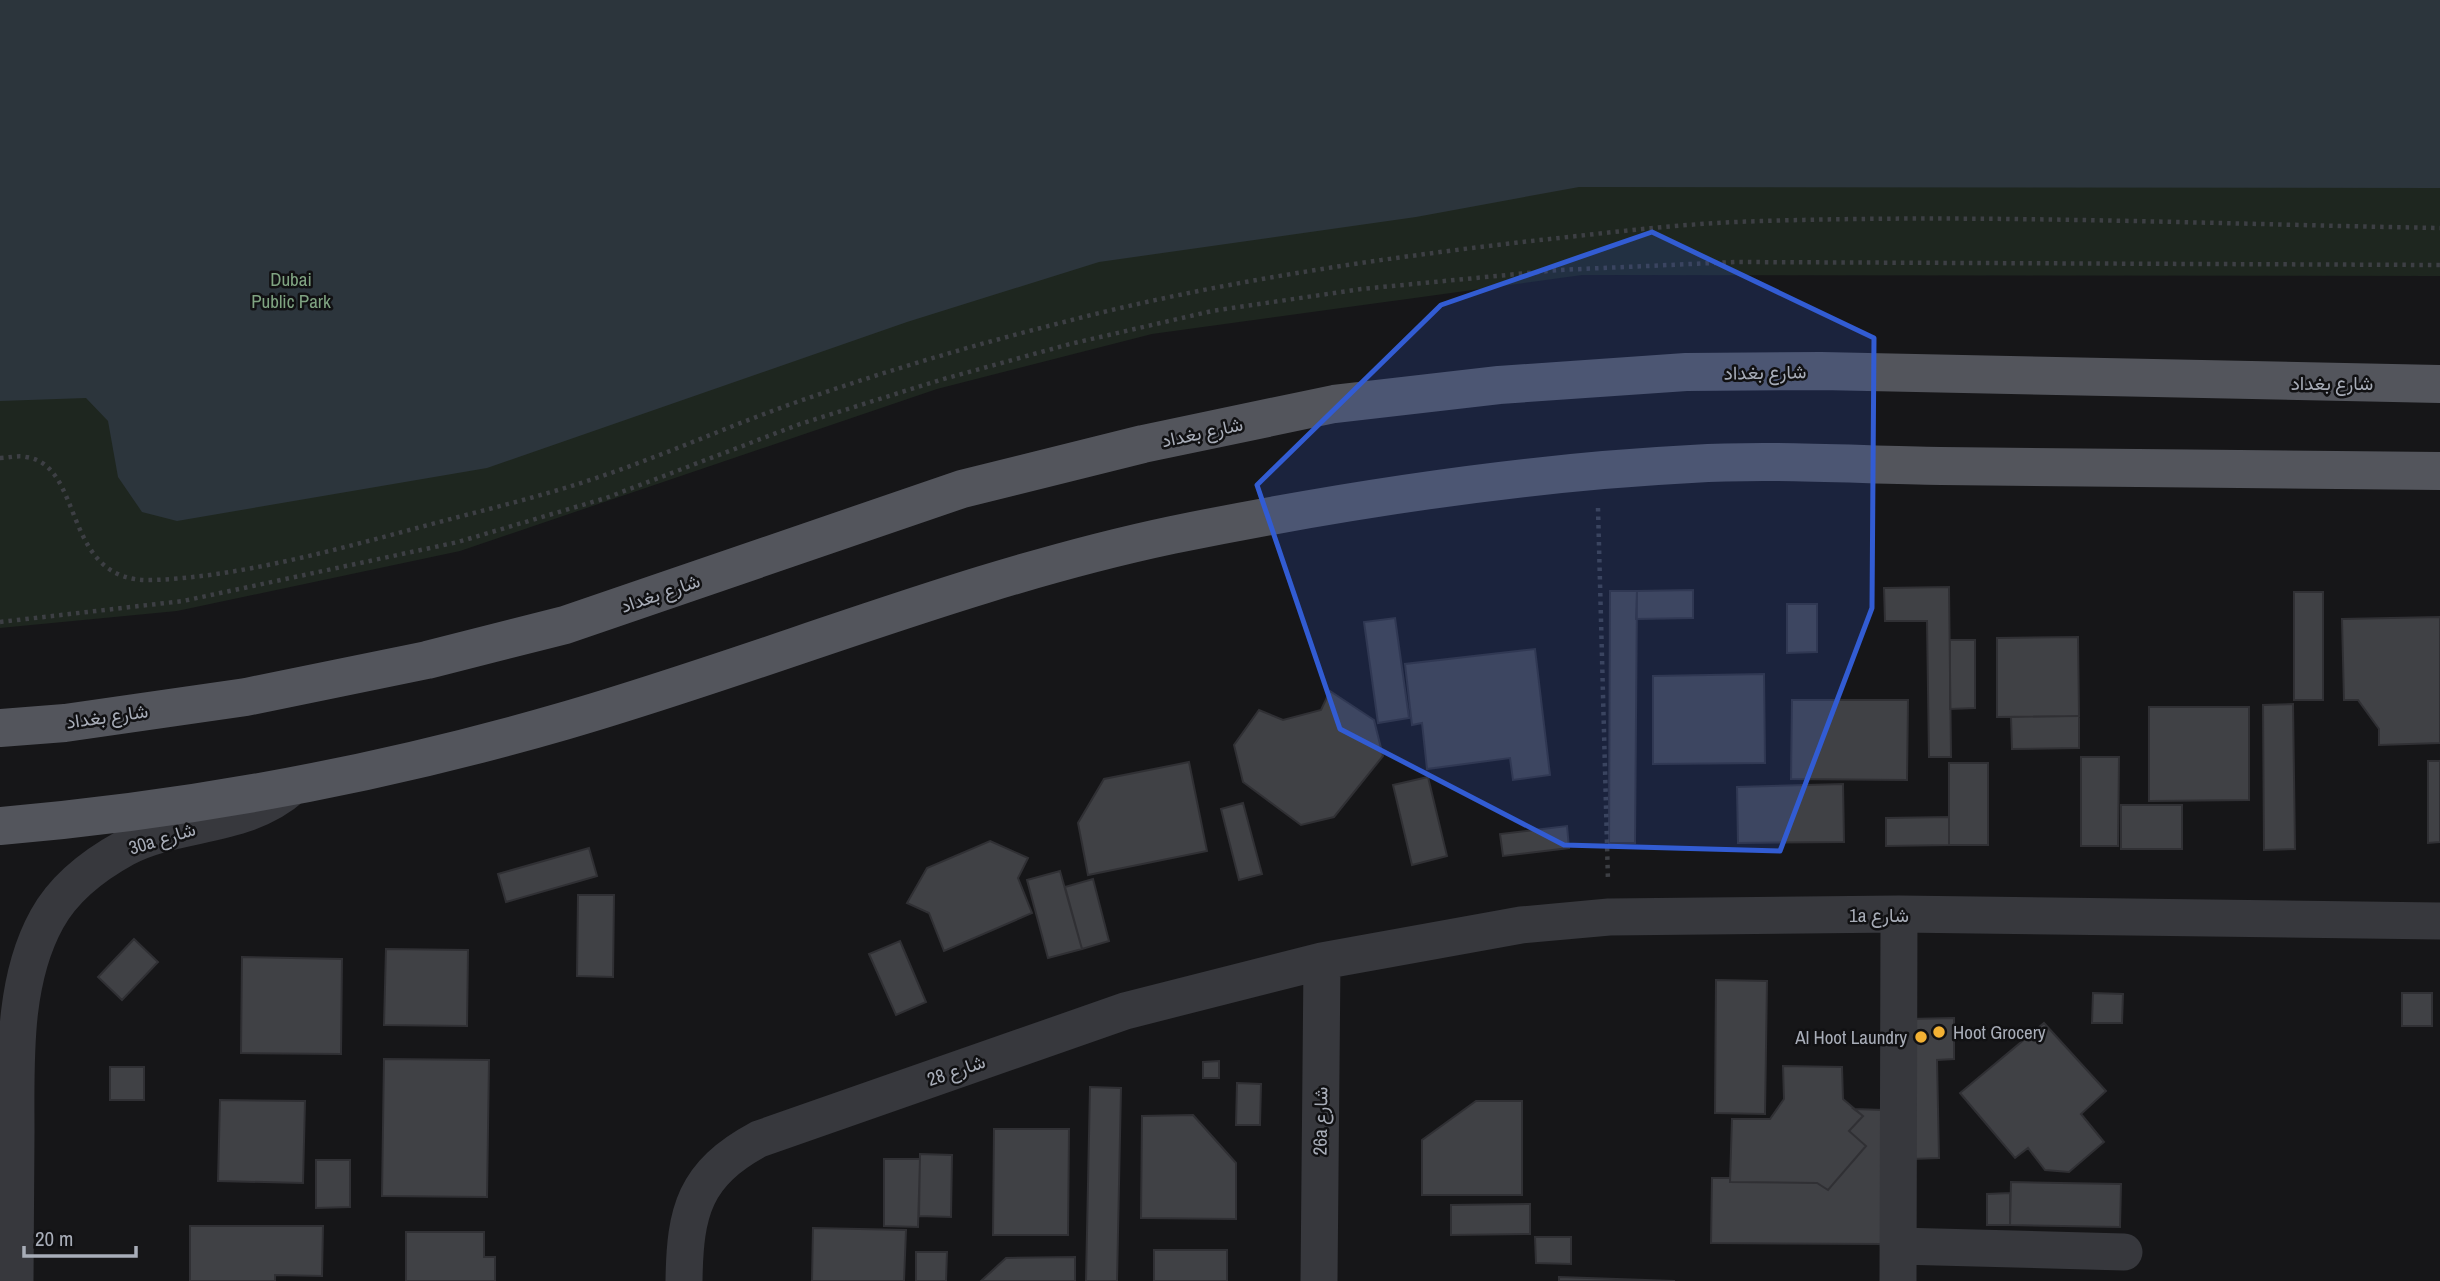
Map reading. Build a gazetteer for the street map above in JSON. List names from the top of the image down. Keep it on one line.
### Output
{"streets":{"main road":["شارع بغداد"],"street":["30a شارع","1a شارع","شارع 28","26a شارع"]},"crossings":[["1a شارع","شارع 28"],["1a شارع","26a شارع"],["شارع 28","26a شارع"]],"parks":["Dubai Public Park"],"places":["Hoot Grocery","Al Hoot Laundry"],"scale_bar":"20 m"}
